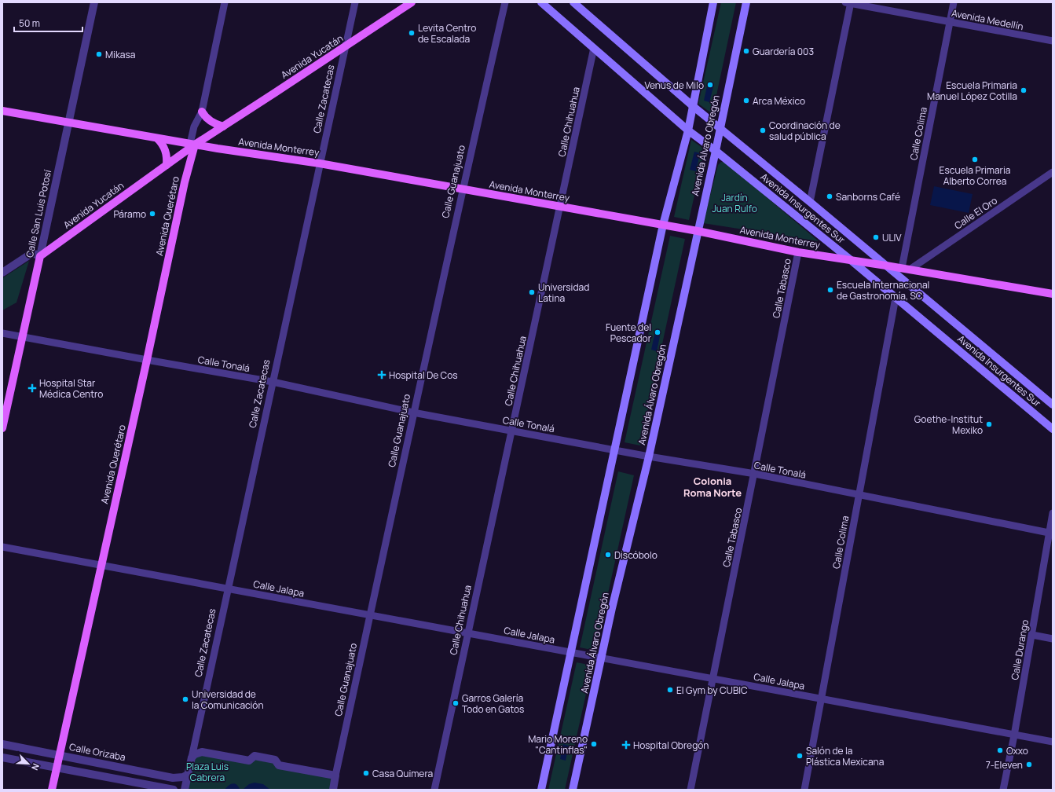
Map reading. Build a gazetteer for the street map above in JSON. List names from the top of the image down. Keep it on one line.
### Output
{"streets":{"main road":["Avenida Yucatán","Avenida Álvaro Obregón","Avenida Monterrey","Avenida Insurgentes Sur","Calle San Luis Potosí","Avenida Querétaro"],"street":["Avenida Medellín","Calle Zacatecas","Calle Chihuahua","Calle Colima","Calle Guanajuato","Calle El Oro","Calle Tabasco","Calle Tonalá","Calle Jalapa","Calle Durango","Calle Orizaba"]},"crossings":[["Avenida Medellín","Calle Colima"],["Avenida Yucatán","Calle Zacatecas"],["Avenida Yucatán","Avenida Monterrey"],["Avenida Yucatán","Calle San Luis Potosí"],["Avenida Yucatán","Avenida Querétaro"],["Calle Zacatecas","Avenida Monterrey"],["Calle Zacatecas","Calle Tonalá"],["Calle Zacatecas","Calle Jalapa"],["Calle Zacatecas","Calle Orizaba"],["Calle Chihuahua","Avenida Monterrey"],["Calle Chihuahua","Avenida Insurgentes Sur"],["Calle Chihuahua","Calle Tonalá"],["Calle Chihuahua","Calle Jalapa"],["Calle Colima","Avenida Monterrey"],["Calle Colima","Avenida Insurgentes Sur"],["Calle Colima","Calle El Oro"],["Calle Colima","Calle Tonalá"],["Calle Colima","Calle Jalapa"],["Avenida Álvaro Obregón","Avenida Monterrey"],["Avenida Álvaro Obregón","Avenida Insurgentes Sur"],["Avenida Álvaro Obregón","Calle Tonalá"],["Avenida Álvaro Obregón","Calle Jalapa"],["Avenida Monterrey","Calle Guanajuato"],["Avenida Monterrey","Avenida Insurgentes Sur"],["Avenida Monterrey","Calle El Oro"],["Avenida Monterrey","Calle San Luis Potosí"],["Avenida Monterrey","Avenida Querétaro"],["Avenida Monterrey","Calle Tabasco"],["Calle Guanajuato","Calle Tonalá"],["Calle Guanajuato","Calle Jalapa"],["Calle San Luis Potosí","Calle Tonalá"],["Avenida Querétaro","Calle Tonalá"],["Avenida Querétaro","Calle Jalapa"],["Avenida Querétaro","Calle Orizaba"],["Calle Tabasco","Calle Tonalá"],["Calle Tabasco","Calle Jalapa"],["Calle Tonalá","Calle Durango"],["Calle Jalapa","Calle Durango"]],"districts":["Colonia Roma Norte"],"parks":["Jardín Juan Rulfo","Plaza Luis Cabrera"],"places":{"other":["Levita Centro de Escalada","Guardería 003","Mikasa","Venus de Milo","Escuela Primaria Manuel López Cotilla","Arca México","Coordinación de salud pública","Escuela Primaria Alberto Correa","Sanborns Café","Páramo","ULIV","Escuela Internacional de Gastronomía, SC","Universidad Latina","Fuente del Pescador","Goethe-Institut Mexiko","Discóbolo","El Gym by CUBIC","Universidad de la Comunicación","Garros Galería Todo en Gatos","Mario Moreno \"Cantinflas\"","Oxxo","Salón de la Plástica Mexicana","7-Eleven","Casa Quimera"],"health":["Hospital De Cos","Hospital Star Médica Centro","Hospital Obregón"]},"scale_bar":"50 m","north":"bottom right"}
